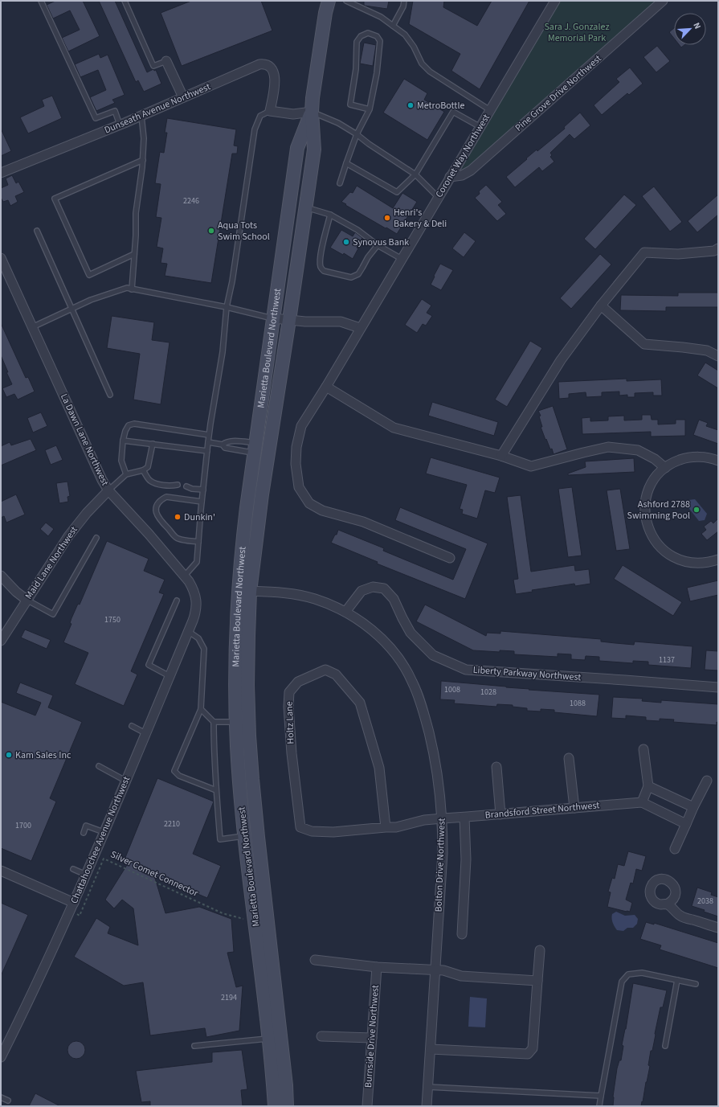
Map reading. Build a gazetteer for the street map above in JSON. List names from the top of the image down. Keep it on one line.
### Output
{"streets":{"main road":["Marietta Boulevard Northwest"],"street":["Pine Grove Drive Northwest","Dunseath Avenue Northwest","Coronet Way Northwest","La Dawn Lane Northwest","Maid Lane Northwest","Liberty Parkway Northwest","Holtz Lane","Brandsford Street Northwest","Chattahoochee Avenue Northwest","Bolton Drive Northwest","Burnside Drive Northwest"],"path":["Silver Comet Connector"]},"crossings":[["Pine Grove Drive Northwest","Coronet Way Northwest"],["Marietta Boulevard Northwest","Bolton Drive Northwest"],["La Dawn Lane Northwest","Maid Lane Northwest"],["La Dawn Lane Northwest","Chattahoochee Avenue Northwest"],["Liberty Parkway Northwest","Bolton Drive Northwest"],["Holtz Lane","Brandsford Street Northwest"],["Holtz Lane","Bolton Drive Northwest"],["Brandsford Street Northwest","Bolton Drive Northwest"],["Chattahoochee Avenue Northwest","Silver Comet Connector"]],"parks":["Sara J. Gonzalez Memorial Park"],"places":["MetroBottle","Henri's Bakery & Deli","Aqua Tots Swim School","Synovus Bank","Ashford 2788 Swimming Pool","Dunkin'","Kam Sales Inc"],"house_numbers":["2246","1750","1137","1008","1028","1088","2210","1700","2038","2194"],"north":"top right"}
